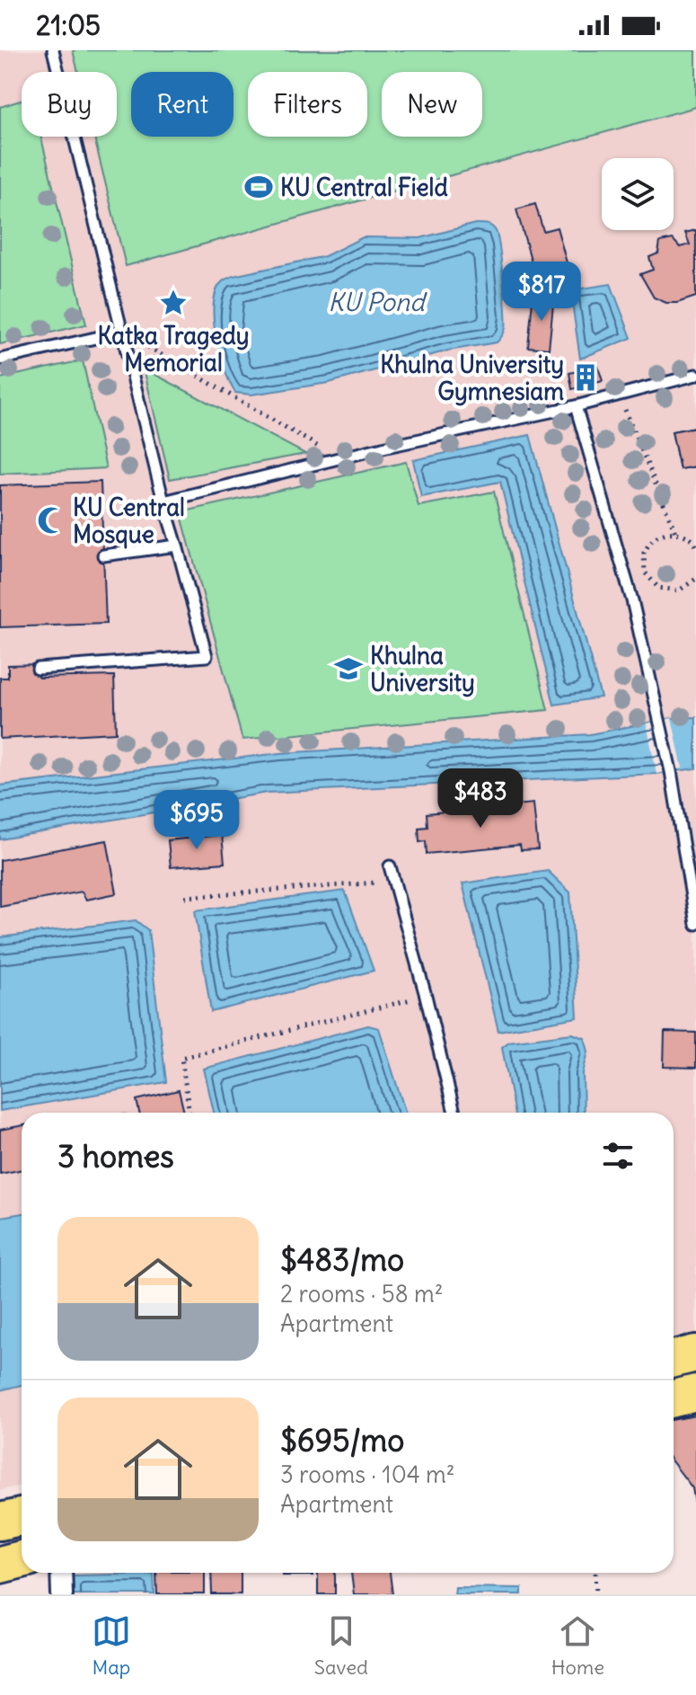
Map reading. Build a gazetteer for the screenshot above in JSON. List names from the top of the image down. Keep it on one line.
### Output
{"water":["KU Pond"],"places":{"sports":["KU Central Field"],"place":["Katka Tragedy Memorial"],"building":["Khulna University Gymnesiam"],"mosque":["KU Central Mosque"],"school or university":["Khulna University"]},"page":{"status":"21:05","chip":["Buy","Rent","Filters","New"],"price":["$817","$483","$695"],"heading":"3 homes","list":[{"name":"$483/mo","note":"2 rooms · 58 m² · Apartment"},{"name":"$695/mo","note":"3 rooms · 104 m² · Apartment"}],"tabs":["Map","Saved","Home"]}}
